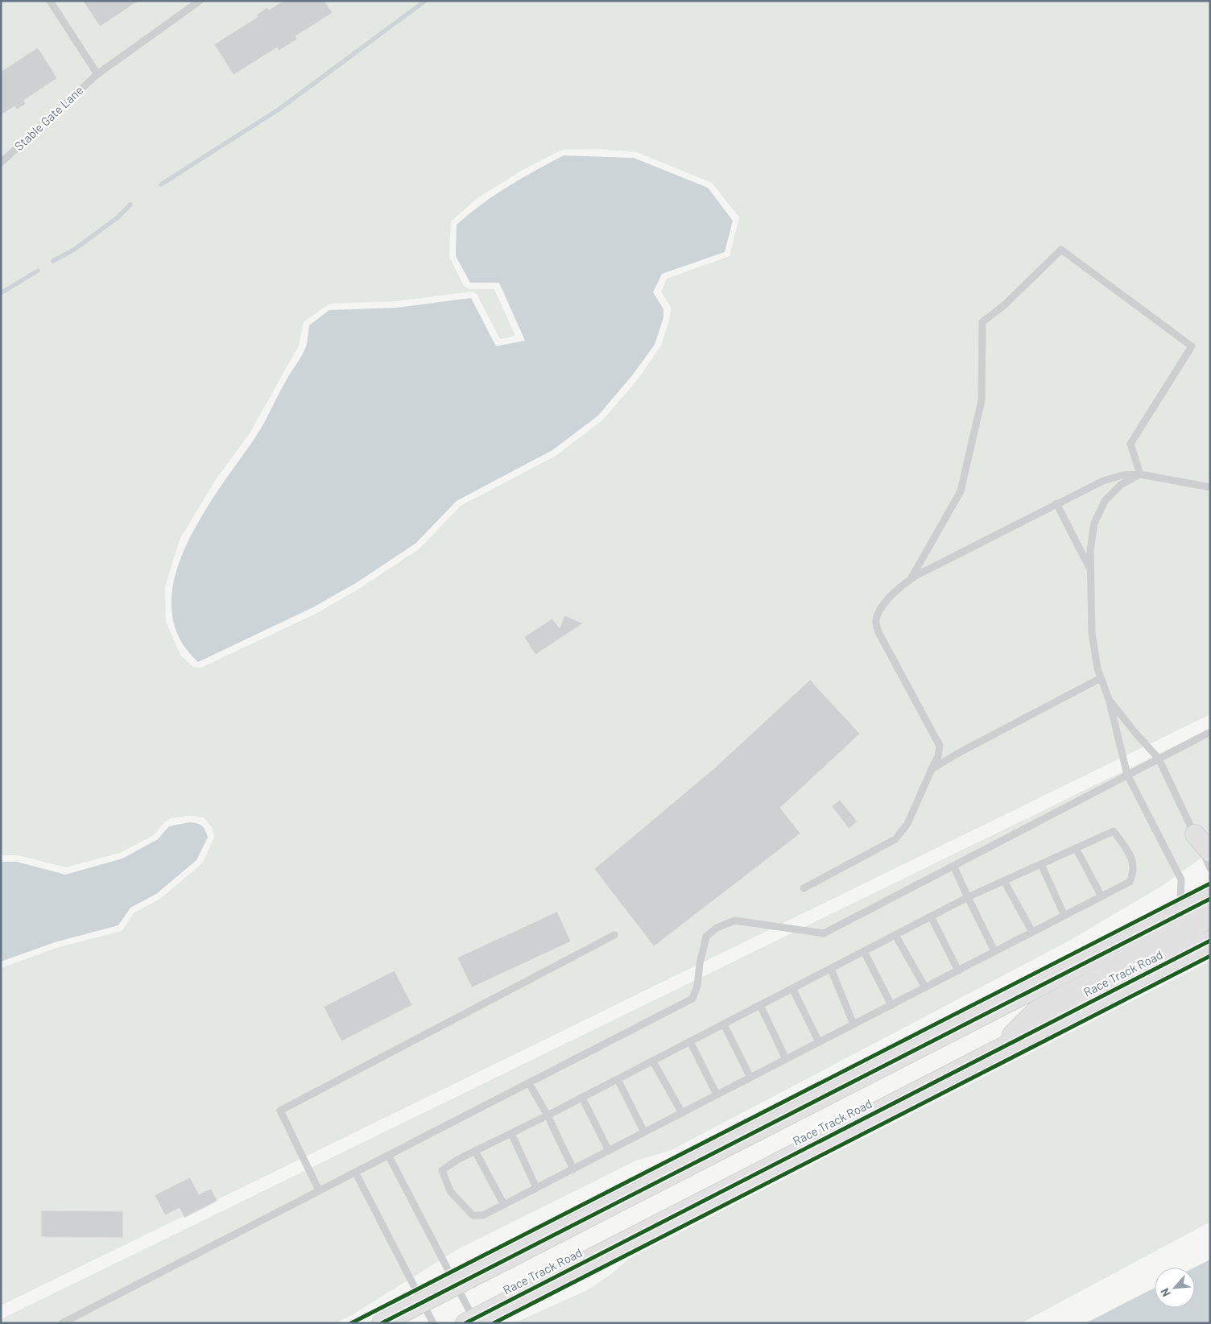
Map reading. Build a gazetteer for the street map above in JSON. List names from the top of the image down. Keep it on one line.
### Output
{"streets":{"main road":["Race Track Road"],"lane":["Stable Gate Lane"]},"north":"bottom left"}
